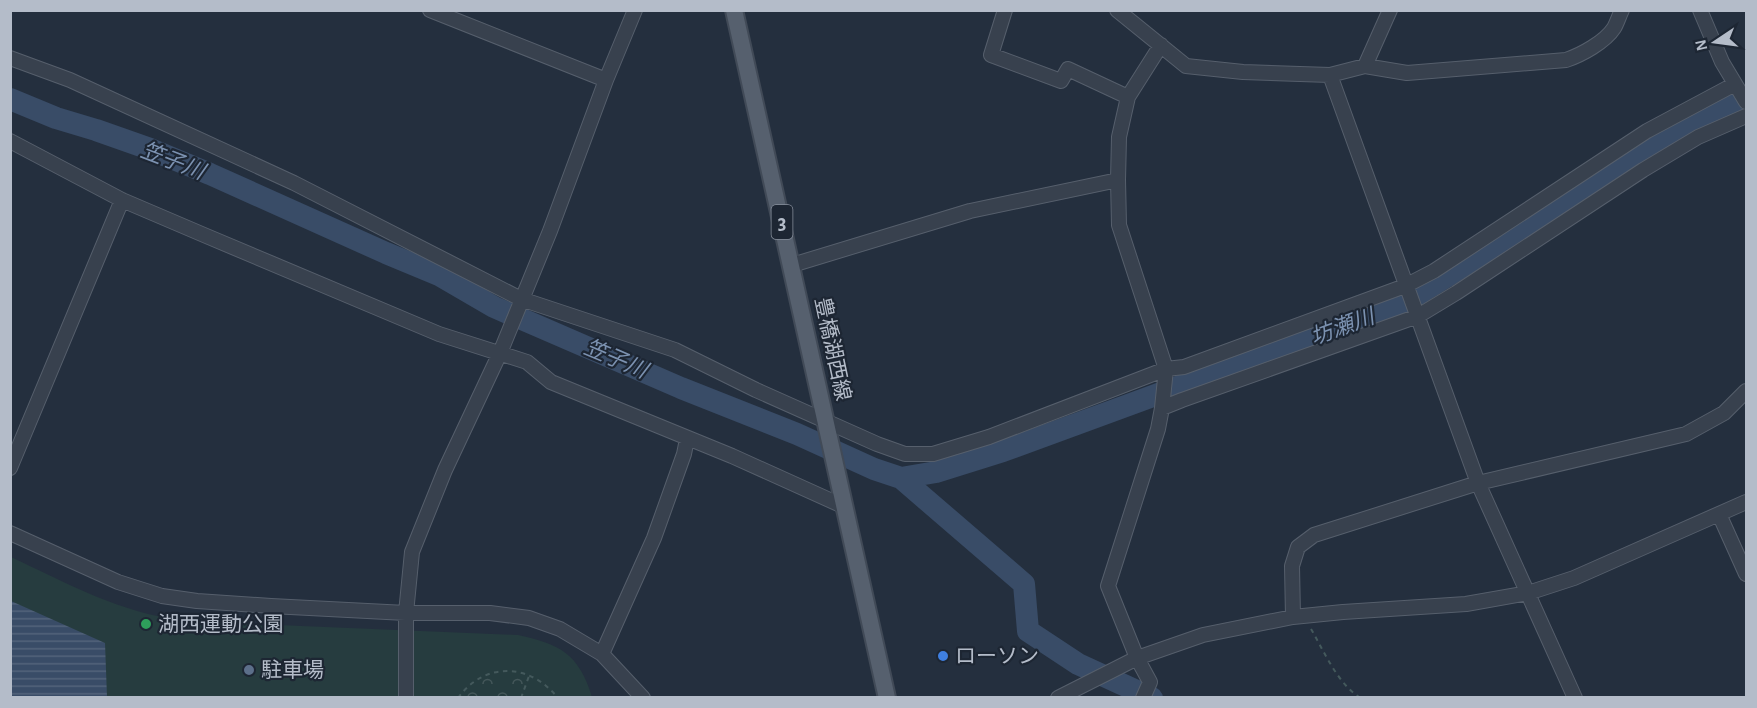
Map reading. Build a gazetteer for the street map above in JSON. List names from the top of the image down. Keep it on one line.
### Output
{"streets":{"main road":["3","豊橋湖西線"]},"water":["笠子川","坊瀬川"],"places":["湖西運動公園","ローソン","駐車場"],"north":"left"}
